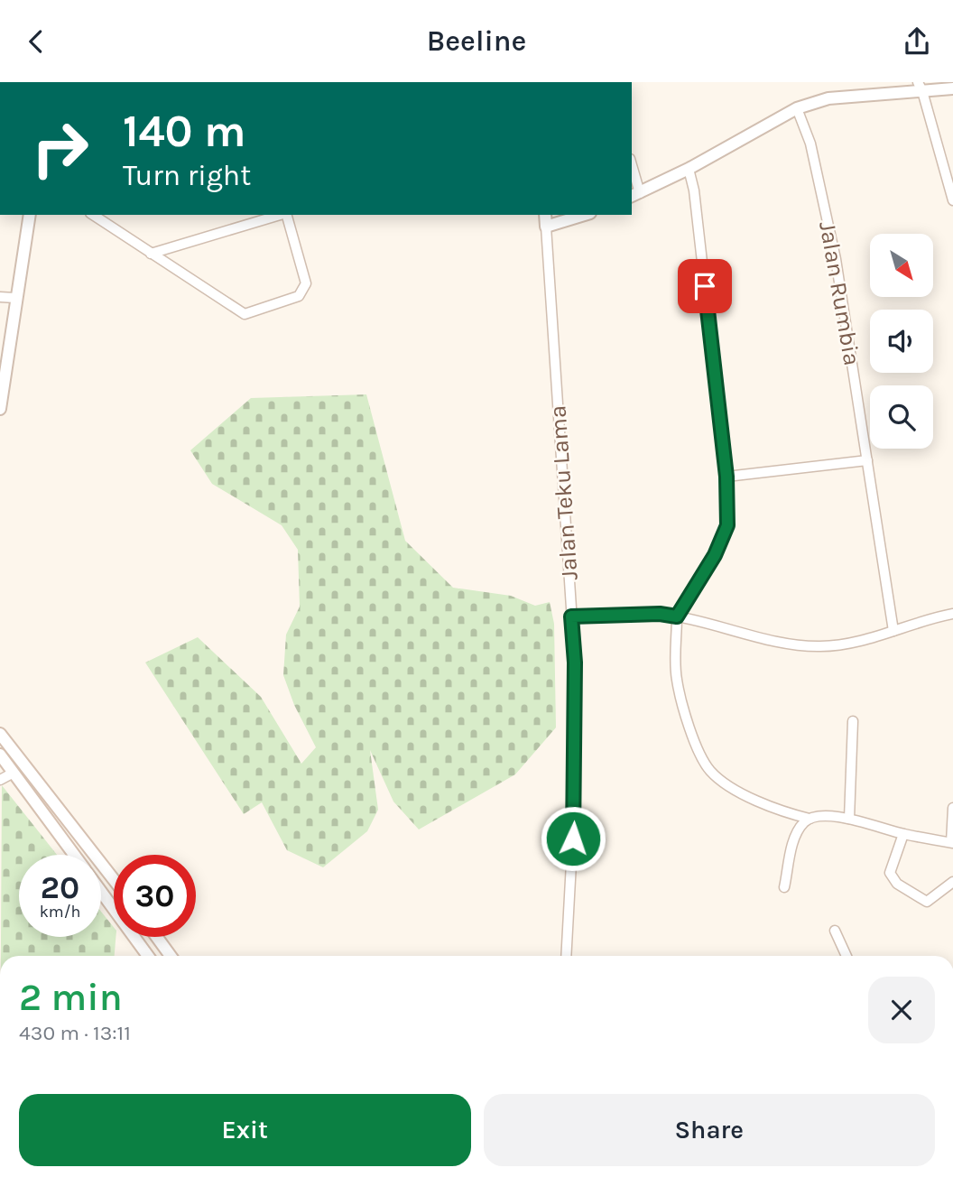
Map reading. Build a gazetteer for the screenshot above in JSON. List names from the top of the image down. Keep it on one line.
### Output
{"streets":{"street":["Jalan Rumbia","Jalan Teku Lama"]},"north":"bottom right","page":{"header":"Beeline","turn":["140 m","Turn right"],"speed":"20 km/h","limit":"30","heading":["2 min","430 m · 13:11"],"buttons":["Exit","Share"]}}
